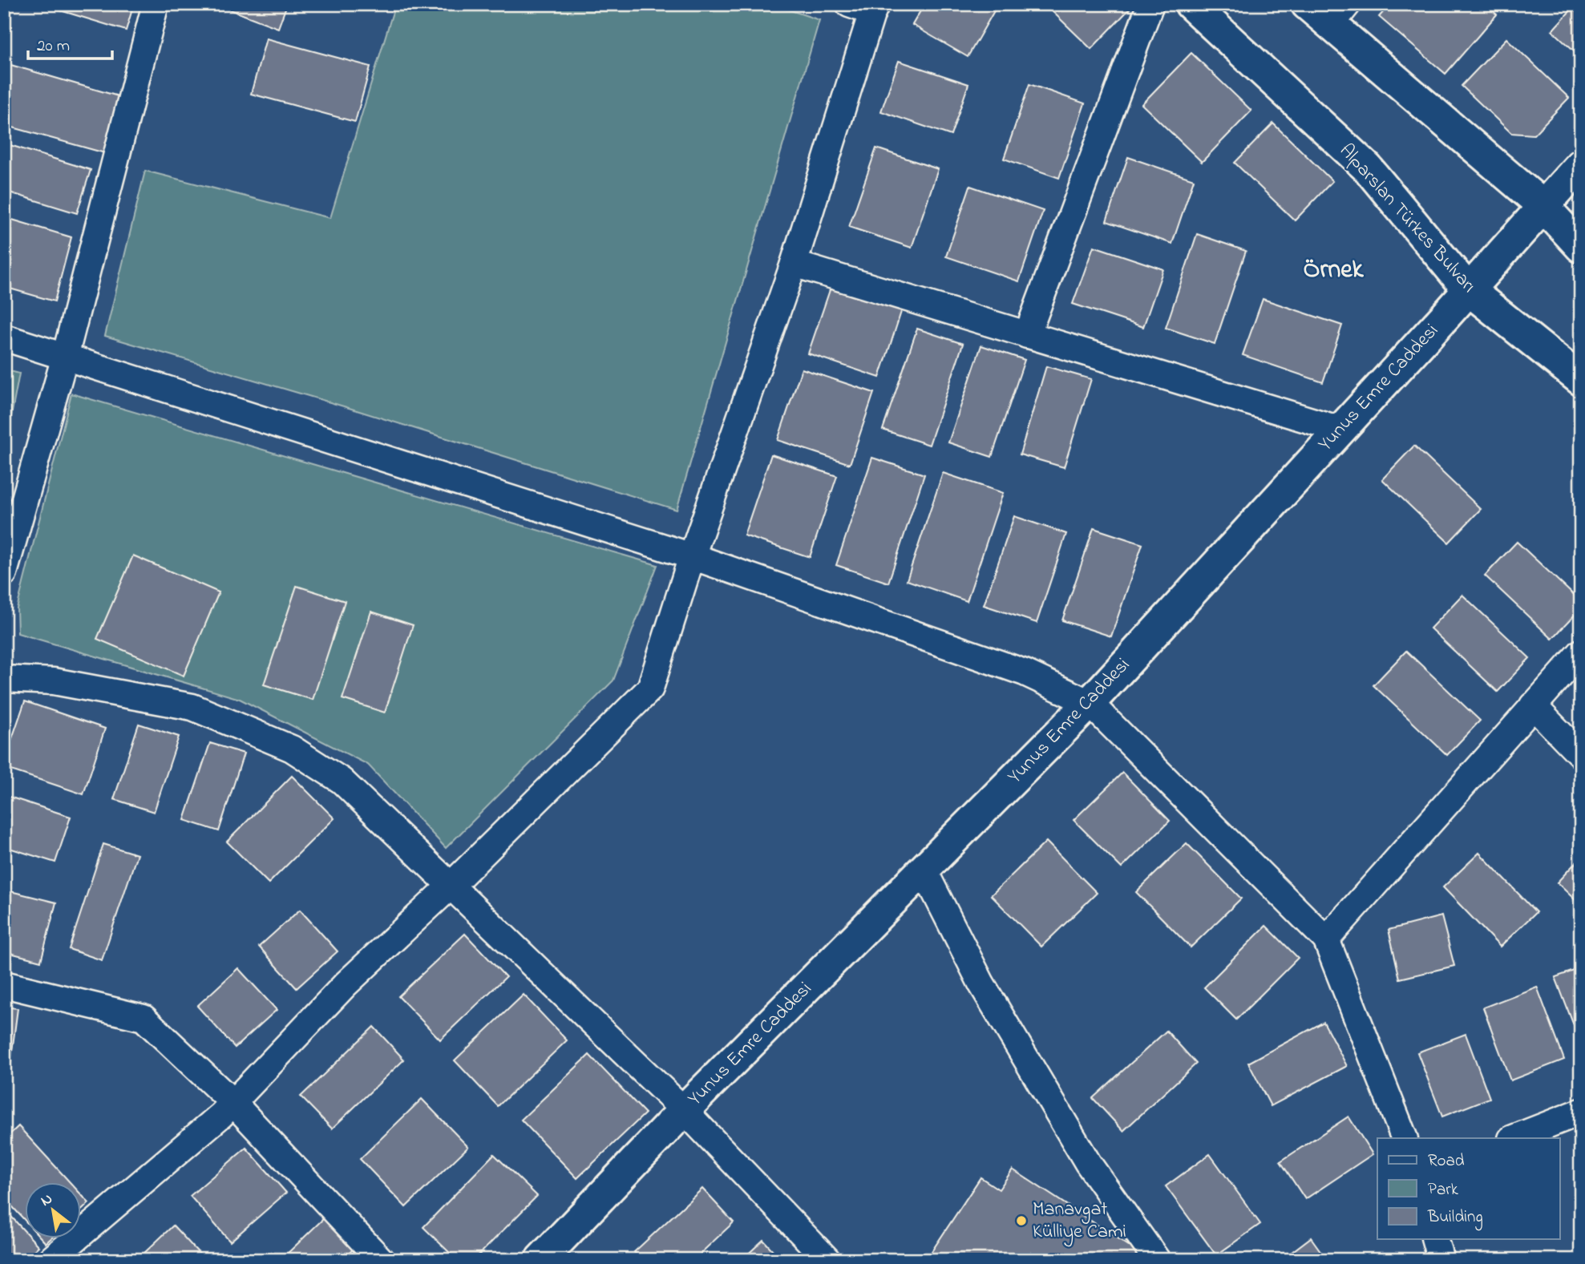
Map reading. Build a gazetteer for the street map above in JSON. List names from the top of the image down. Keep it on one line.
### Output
{"streets":{"street":["Alparslan Türkes Bulvarı","Yunus Emre Caddesi"]},"crossings":[["Alparslan Türkes Bulvarı","Yunus Emre Caddesi"]],"districts":["Örnek"],"places":["Manavgat Külliye Cami"],"legend":["Road","Park","Building"],"scale_bar":"20 m","north":"top left"}
